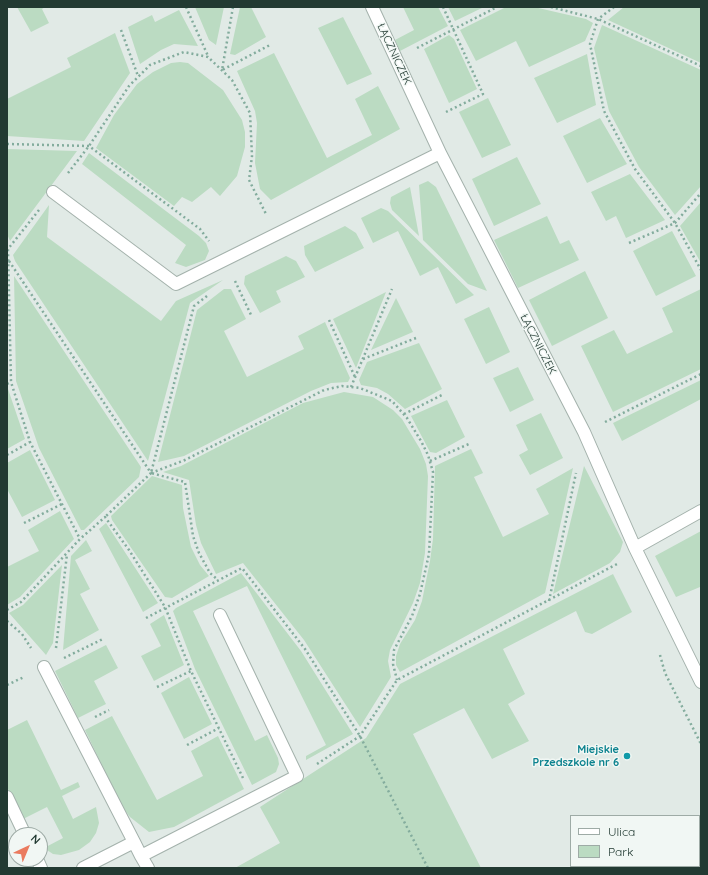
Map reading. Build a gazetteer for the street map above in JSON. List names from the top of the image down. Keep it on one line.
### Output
{"streets":{"street":["ŁĄCZNICZEK"]},"places":["Miejskie Przedszkole nr 6"],"legend":["Ulica","Park"],"north":"top right"}
